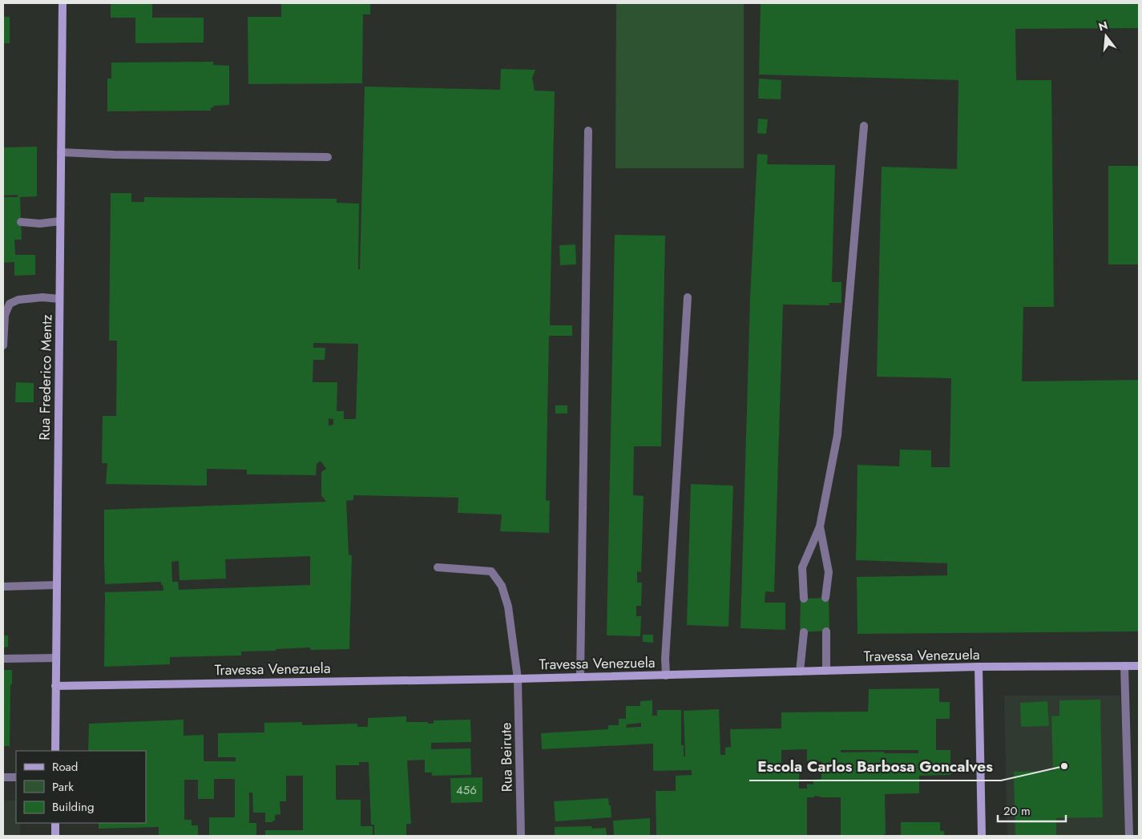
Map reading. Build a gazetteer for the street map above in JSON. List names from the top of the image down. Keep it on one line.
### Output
{"streets":{"street":["Rua Frederico Mentz","Travessa Venezuela","Rua Beirute"]},"crossings":[["Rua Frederico Mentz","Travessa Venezuela"],["Travessa Venezuela","Rua Beirute"]],"places":["Escola Carlos Barbosa Goncalves"],"house_numbers":["456"],"legend":["Road","Park","Building"],"scale_bar":"20 m","north":"top"}
